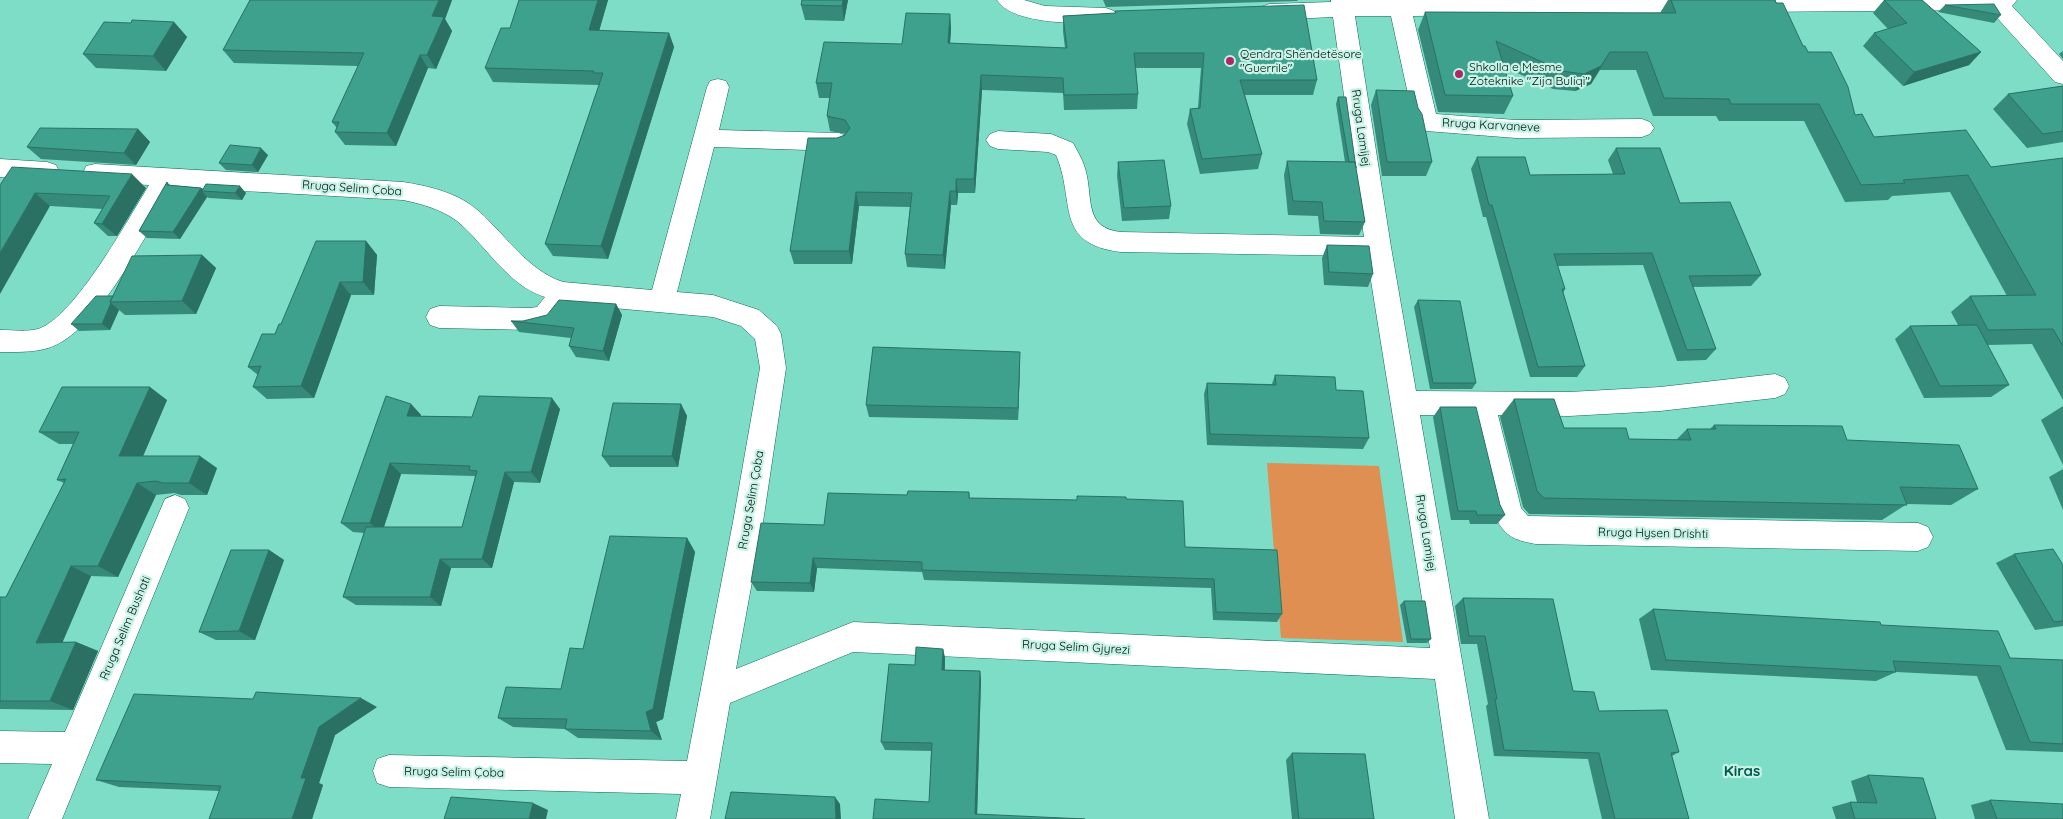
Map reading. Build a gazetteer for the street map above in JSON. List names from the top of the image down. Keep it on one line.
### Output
{"streets":{"street":["Rruga Karvaneve","Rruga Lamijej","Rruga Selim Çoba","Rruga Hysen Drishti","Rruga Selim Bushati","Rruga Selim Gjyrezi"]},"crossings":[["Rruga Lamijej","Rruga Selim Gjyrezi"],["Rruga Selim Çoba","Rruga Selim Gjyrezi"]],"districts":["Kiras"],"places":["Qendra Shëndetësore \"Guerrile\"","Shkolla e Mesme Zoteknike \"Zija Buliqi\""]}
